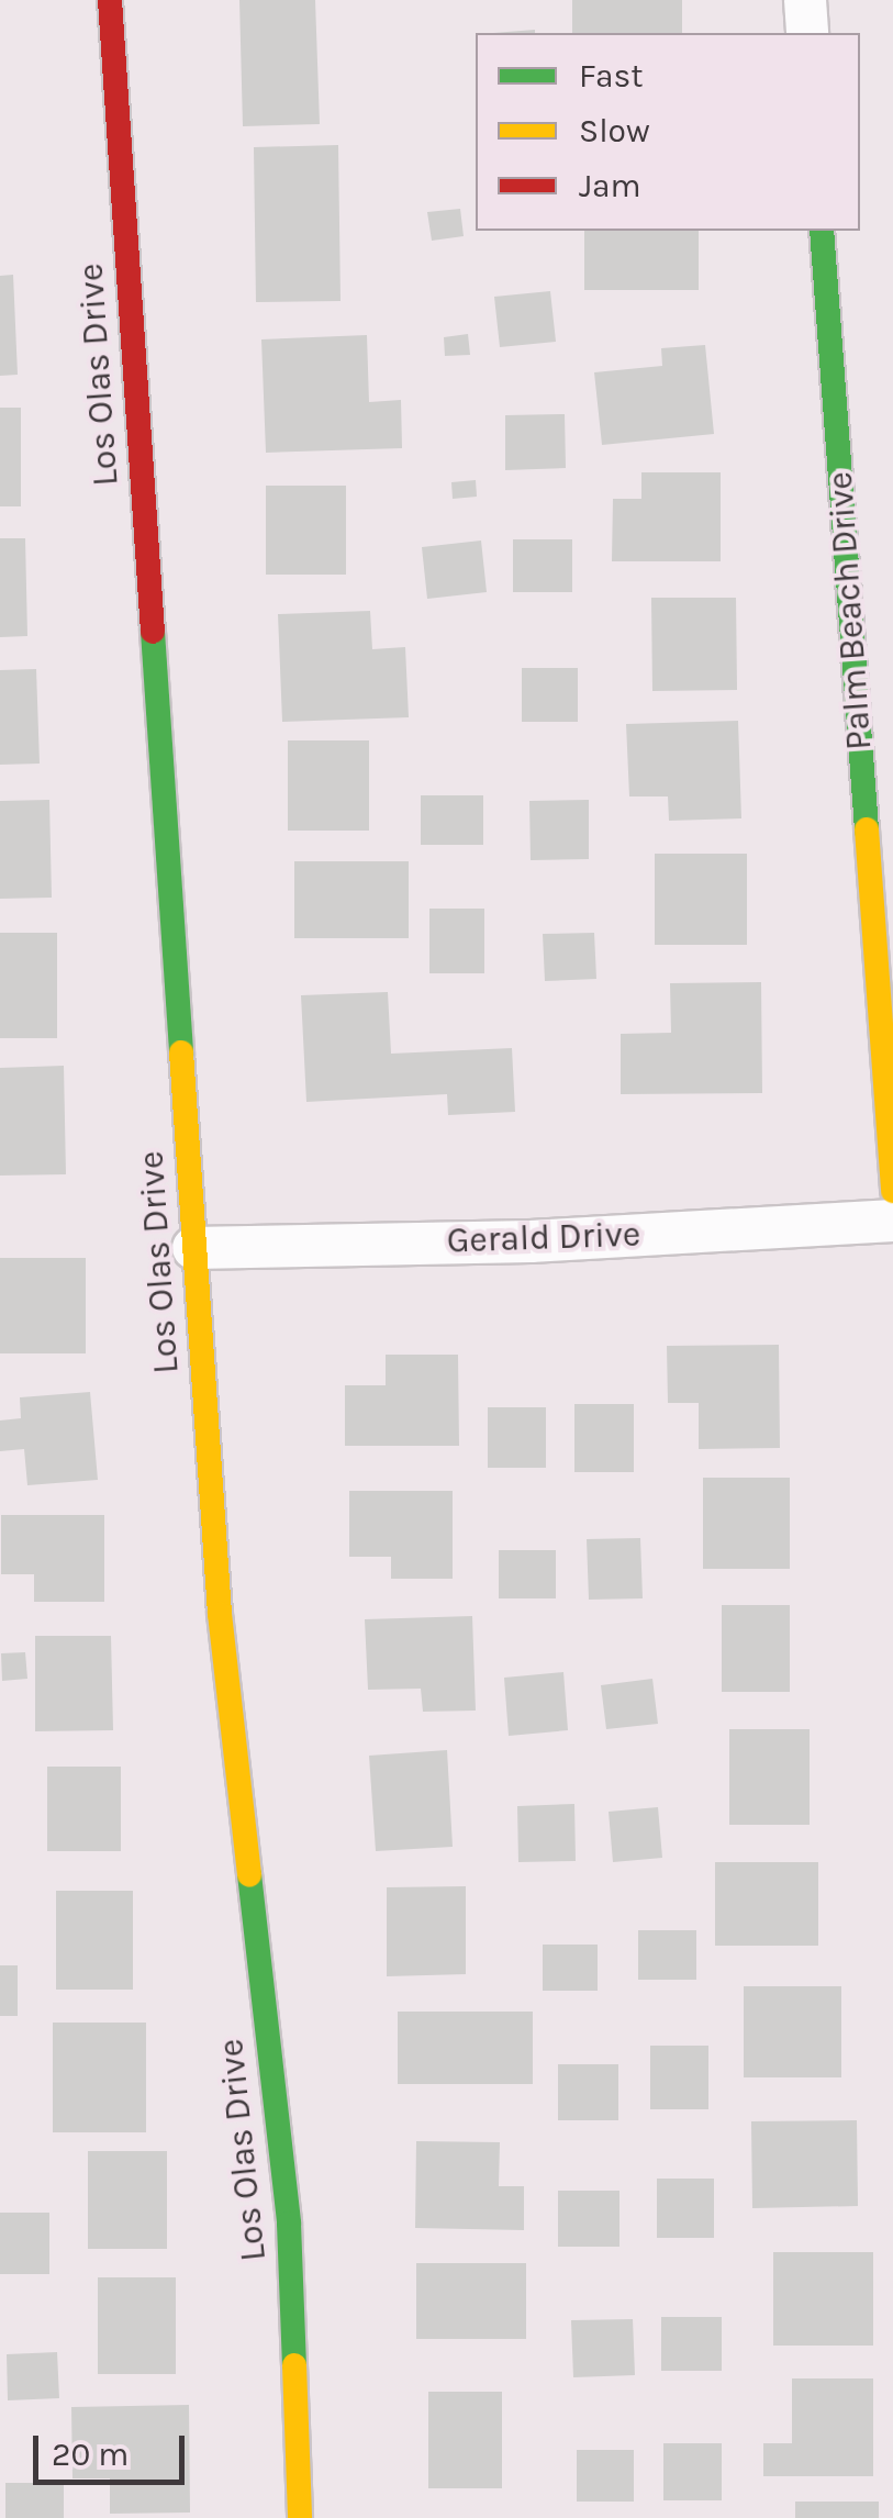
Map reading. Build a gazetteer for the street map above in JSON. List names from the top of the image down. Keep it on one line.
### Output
{"streets":{"street":["Los Olas Drive","Palm Beach Drive","Gerald Drive"]},"crossings":[["Los Olas Drive","Gerald Drive"]],"legend":["Fast","Slow","Jam"],"scale_bar":"20 m"}
